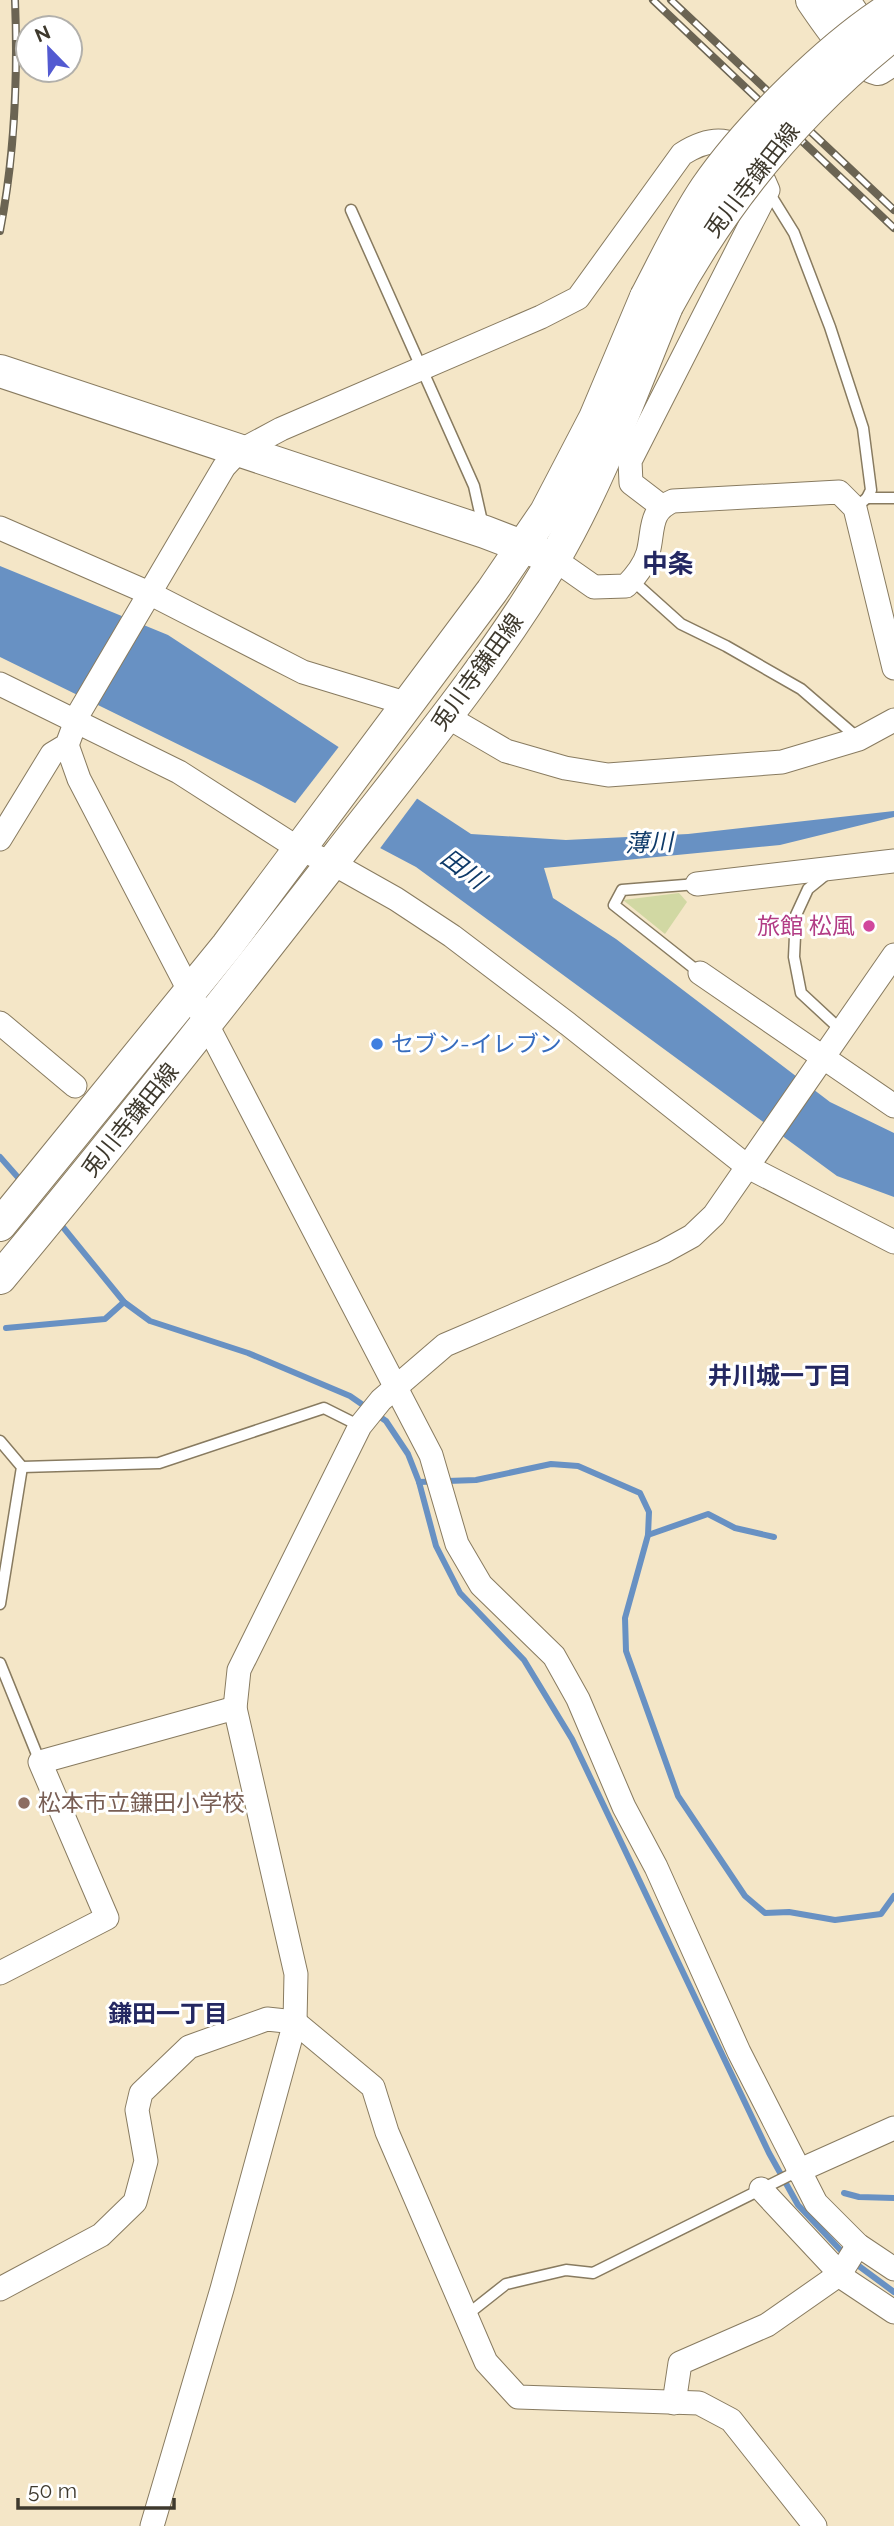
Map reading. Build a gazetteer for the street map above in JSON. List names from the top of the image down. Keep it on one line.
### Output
{"streets":{"main road":["兎川寺鎌田線"]},"districts":["中条","井川城一丁目","鎌田一丁目"],"water":["薄川","田川"],"places":["旅館 松風","セブン-イレブン","松本市立鎌田小学校"],"scale_bar":"50 m","north":"top left"}
